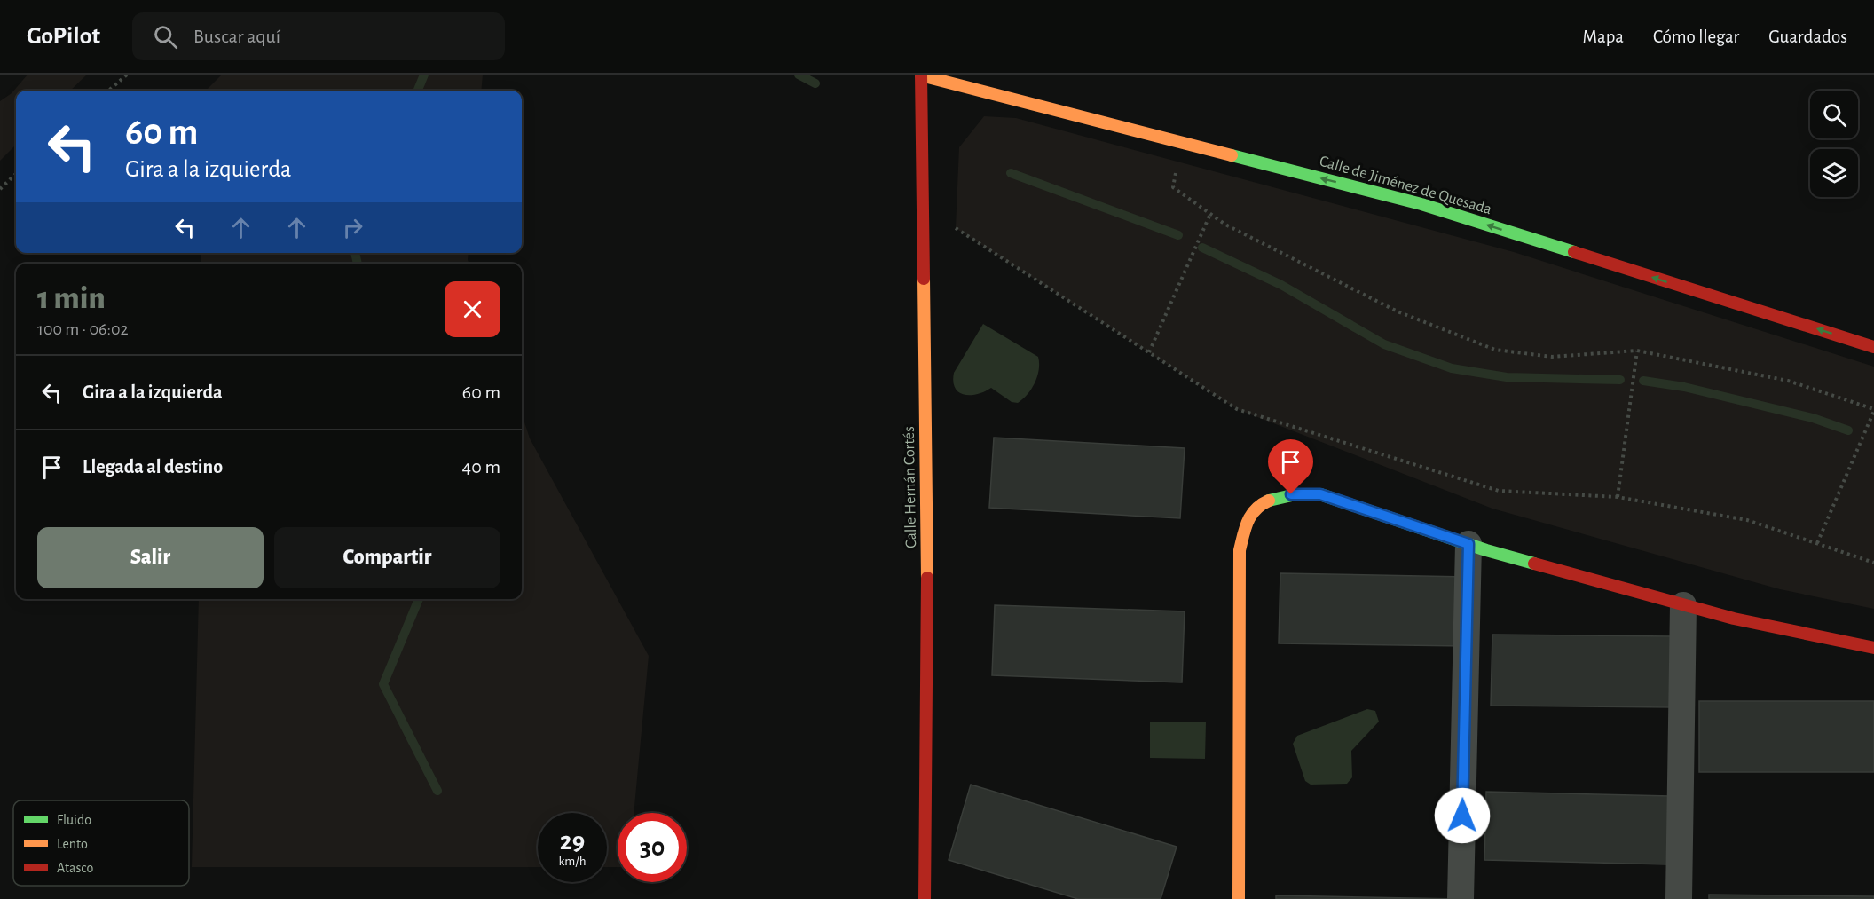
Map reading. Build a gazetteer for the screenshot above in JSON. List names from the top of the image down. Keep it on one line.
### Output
{"streets":{"street":["Calle de Jiménez de Quesada","Calle Hernán Cortés"]},"crossings":[["Calle de Jiménez de Quesada","Calle Hernán Cortés"]],"one_way":["Calle de Jiménez de Quesada"],"legend":["Fluido","Lento","Atasco"],"page":{"header":"GoPilot","search":"Buscar aquí","nav":["Mapa","Cómo llegar","Guardados"],"turn":["60 m","Gira a la izquierda"],"heading":["1 min","100 m · 06:02"],"list":[{"name":"Gira a la izquierda","value":"60 m"},{"name":"Llegada al destino","value":"40 m"}],"buttons":["Salir","Compartir"],"speed":"29 km/h","limit":"30"}}
